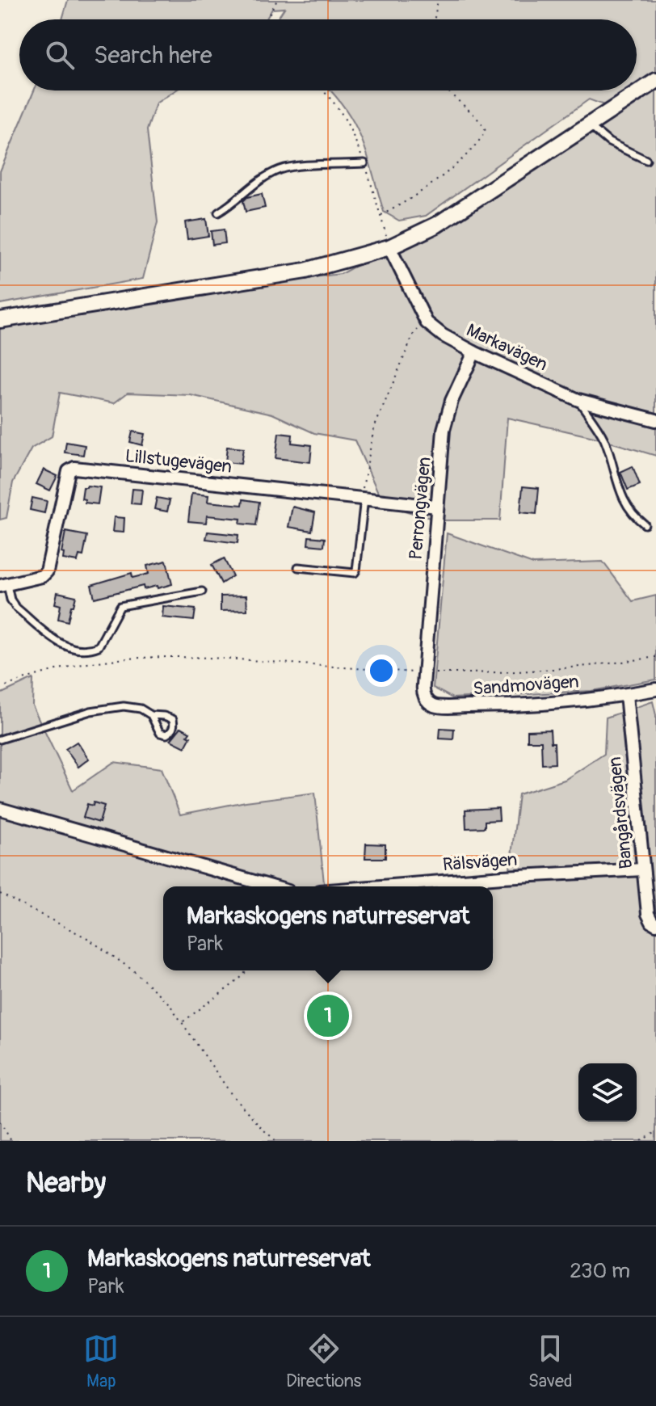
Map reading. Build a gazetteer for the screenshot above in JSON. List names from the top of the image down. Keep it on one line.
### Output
{"streets":{"street":["Markavägen","Lillstugevägen","Perrongvägen","Sandmovägen","Bangårdsvägen","Rälsvägen"]},"crossings":[["Markavägen","Perrongvägen"],["Lillstugevägen","Perrongvägen"],["Perrongvägen","Sandmovägen"],["Sandmovägen","Bangårdsvägen"],["Bangårdsvägen","Rälsvägen"]],"page":{"search":"Search here","popup":["Markaskogens naturreservat","Park"],"pins":"1","heading":"Nearby","list":[{"mark":"1","name":"Markaskogens naturreservat","note":"Park","value":"230 m"}],"nav":["Map","Directions","Saved"]}}
